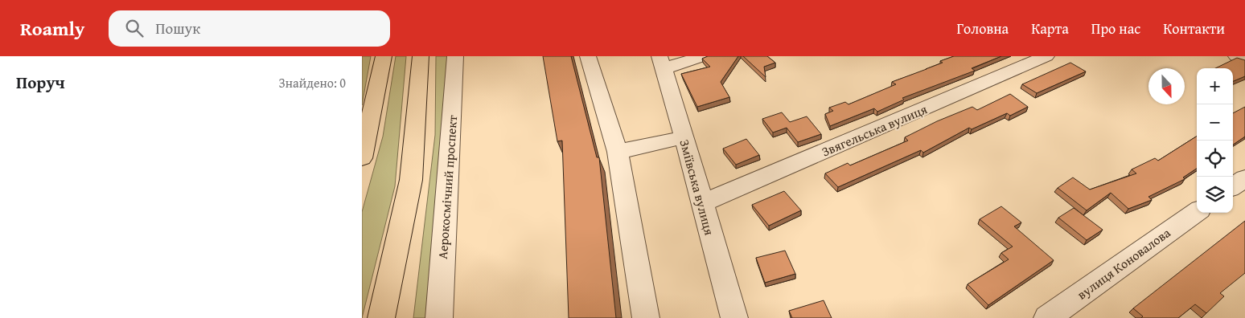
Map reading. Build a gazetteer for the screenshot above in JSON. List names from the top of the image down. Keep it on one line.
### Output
{"streets":{"street":["Звягельська вулиця","Аерокосмічний проспект","Зміївська вулиця","вулиця Коновалова"]},"crossings":[["Звягельська вулиця","Зміївська вулиця"]],"north":"bottom","page":{"header":"Roamly","search":"Пошук","nav":["Головна","Карта","Про нас","Контакти"],"heading":["Поруч","Знайдено: 0"],"map_buttons":["+","−"]}}
